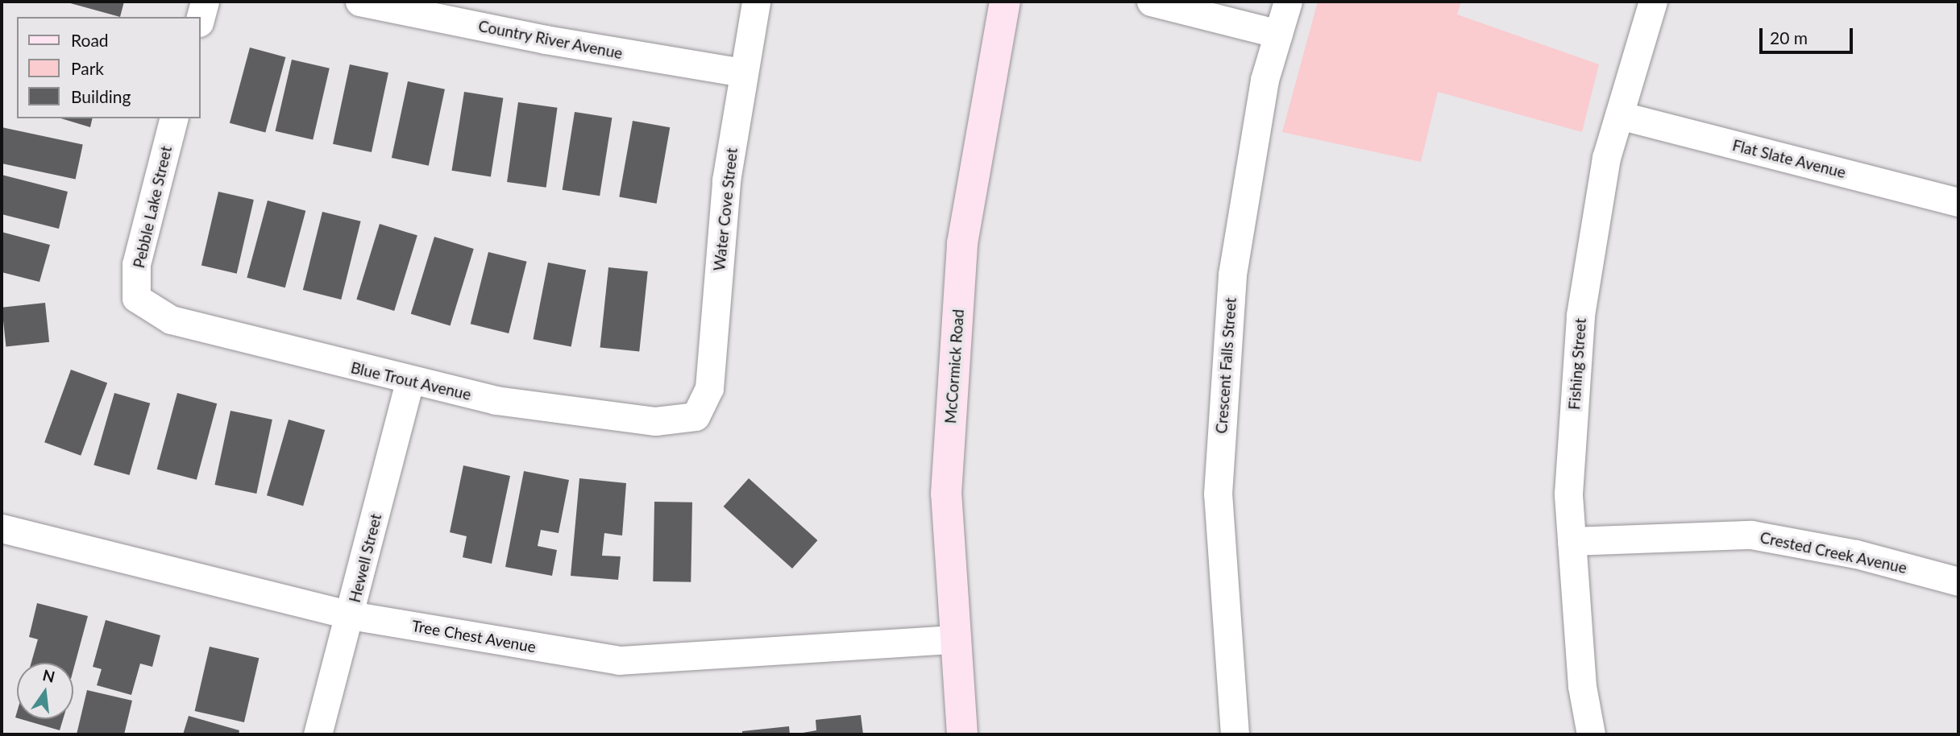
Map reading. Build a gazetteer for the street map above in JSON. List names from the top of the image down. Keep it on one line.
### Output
{"streets":{"street":["Country River Avenue","Flat Slate Avenue","Pebble Lake Street","Water Cove Street","Fishing Street","Crescent Falls Street","McCormick Road","Blue Trout Avenue","Crested Creek Avenue","Hewell Street","Tree Chest Avenue"]},"crossings":[["Country River Avenue","Water Cove Street"],["Flat Slate Avenue","Fishing Street"],["Pebble Lake Street","Blue Trout Avenue"],["Water Cove Street","Blue Trout Avenue"],["Fishing Street","Crested Creek Avenue"],["McCormick Road","Tree Chest Avenue"],["Blue Trout Avenue","Hewell Street"],["Hewell Street","Tree Chest Avenue"]],"legend":["Road","Park","Building"],"scale_bar":"20 m","north":"top"}
